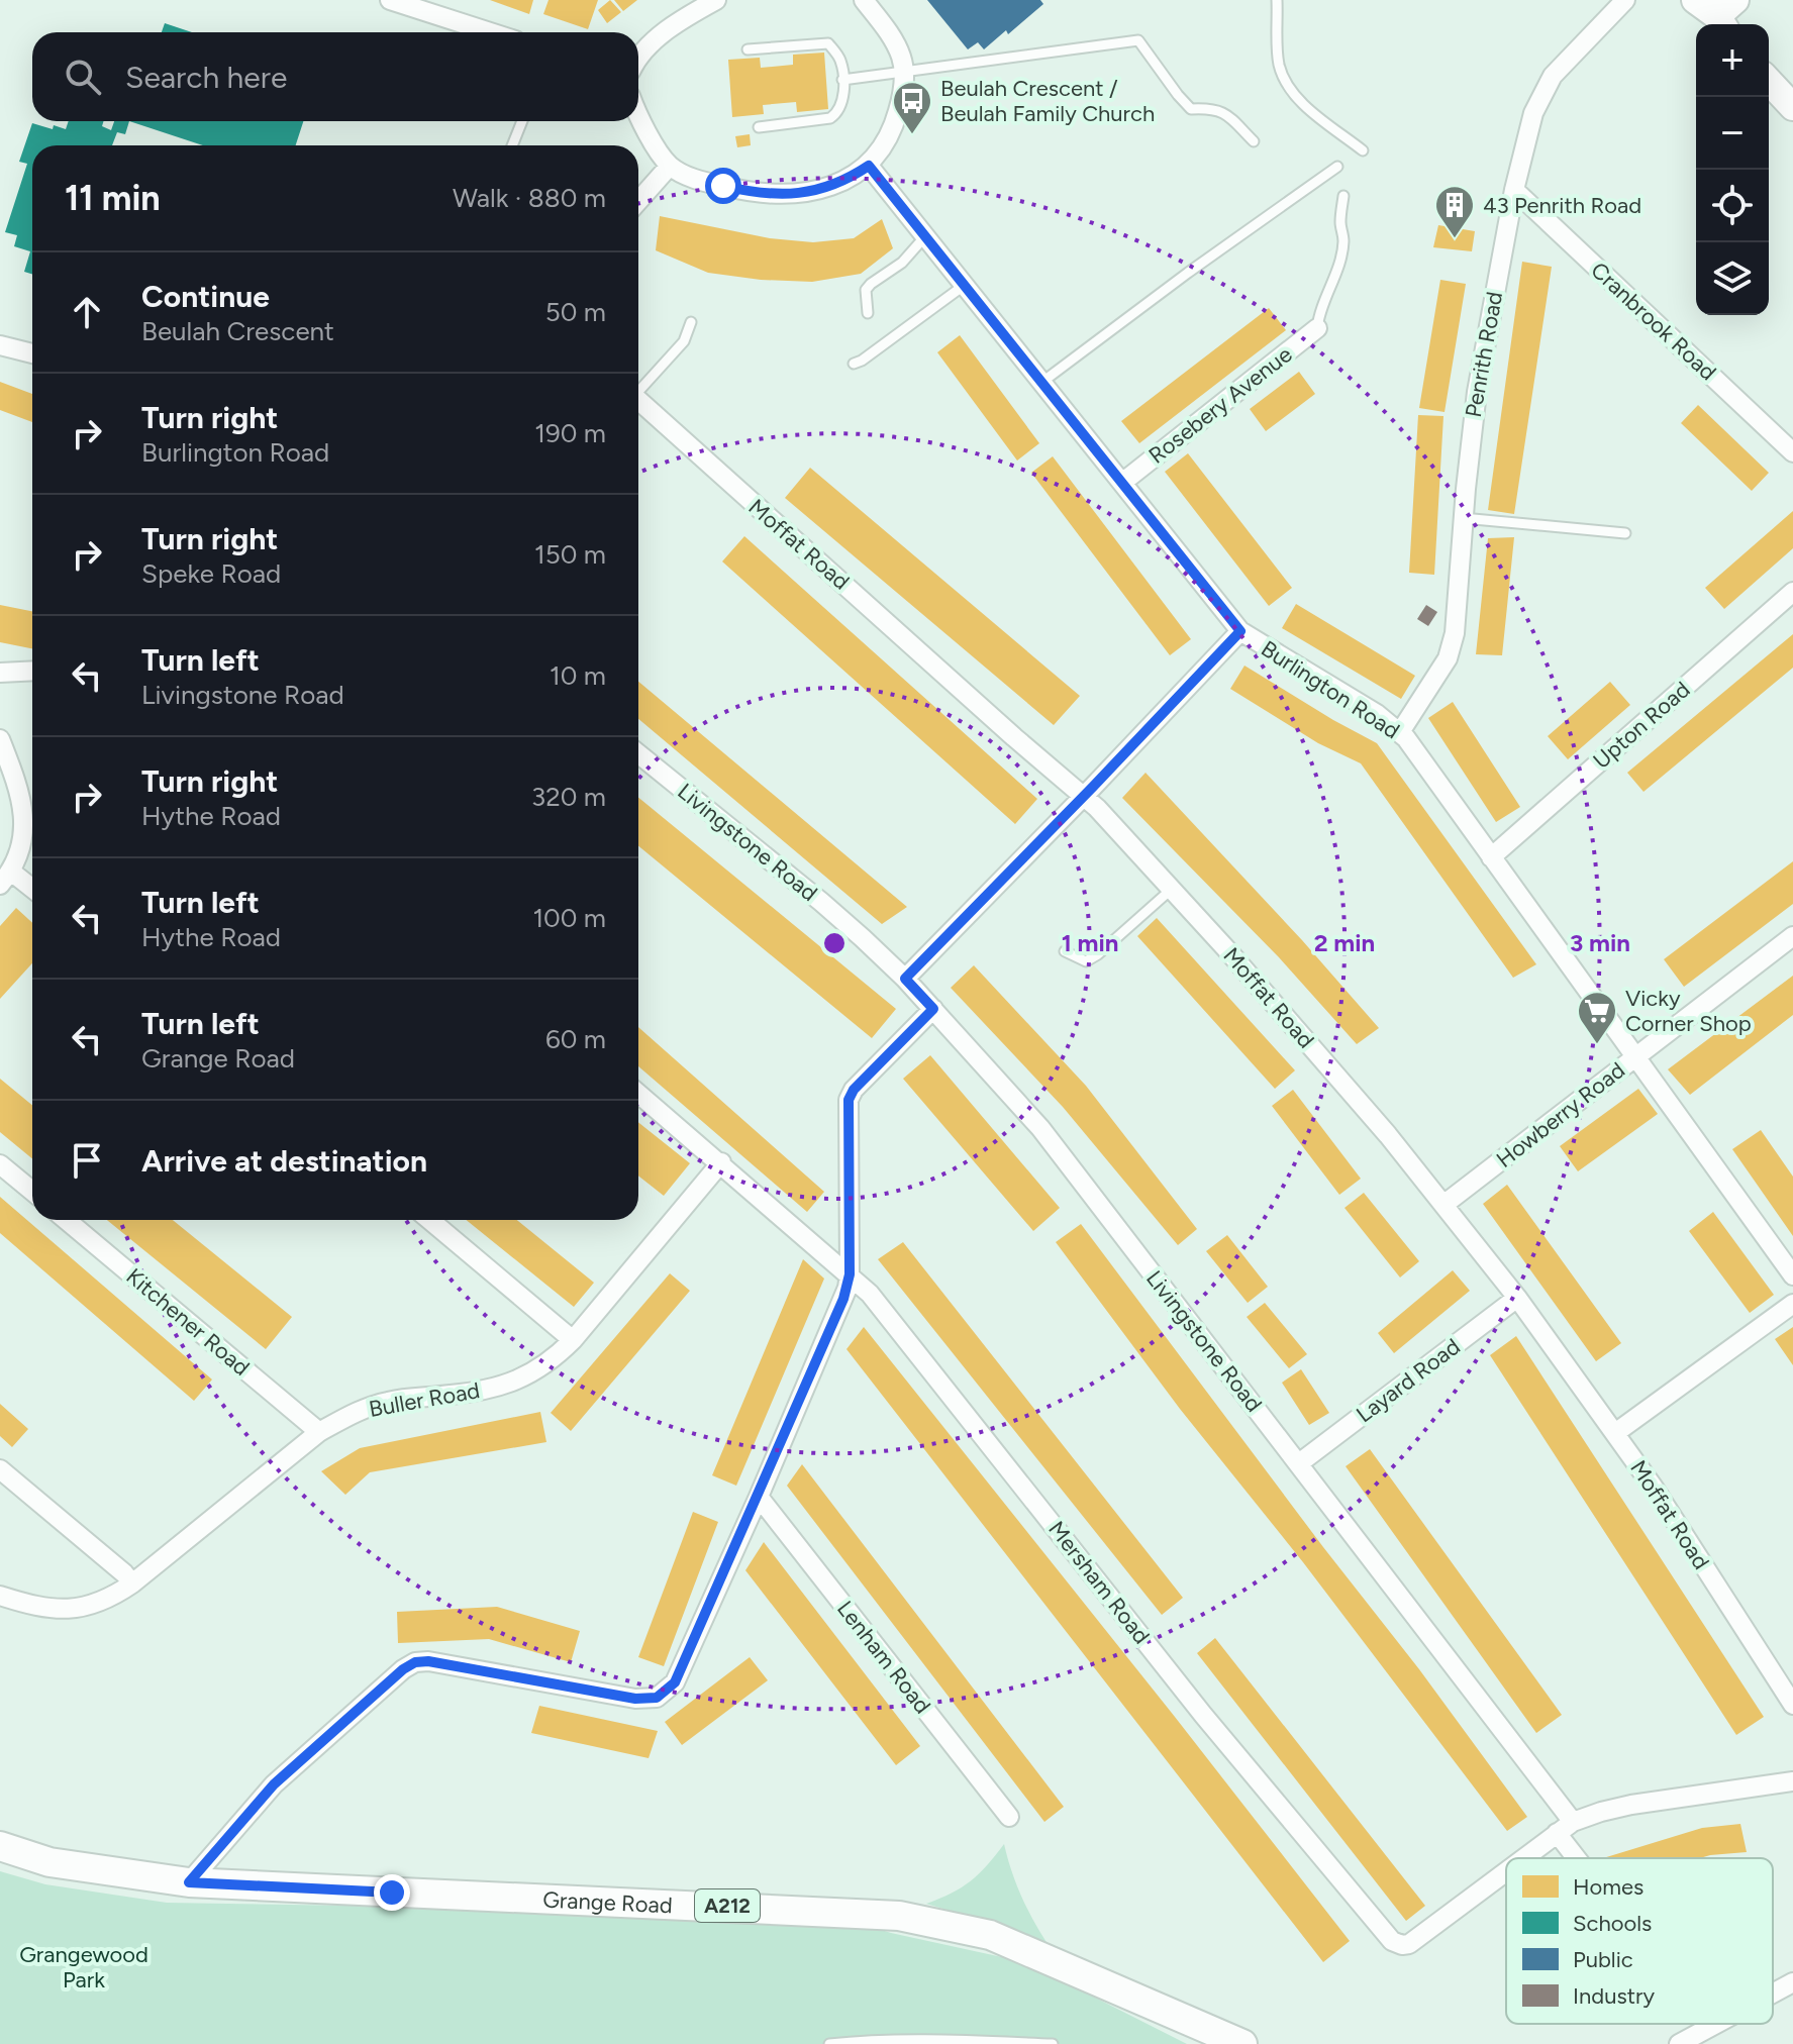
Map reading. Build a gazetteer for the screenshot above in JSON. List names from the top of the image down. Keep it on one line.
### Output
{"streets":{"main road":["Grange Road","A212"],"street":["Cranbrook Road","Penrith Road","Rosebery Avenue","Moffat Road","Burlington Road","Upton Road","Livingstone Road","Howberry Road","Kitchener Road","Layard Road","Buller Road","Mersham Road","Lenham Road"]},"crossings":[["Cranbrook Road","Penrith Road"],["Penrith Road","Burlington Road"],["Rosebery Avenue","Burlington Road"],["Moffat Road","Howberry Road"],["Moffat Road","Layard Road"],["Burlington Road","Upton Road"],["Burlington Road","Howberry Road"],["Livingstone Road","Layard Road"],["Livingstone Road","Mersham Road"],["Kitchener Road","Buller Road"],["Buller Road","Mersham Road"]],"parks":["Grangewood Park"],"places":{"bus stop":["Beulah Crescent / Beulah Family Church"],"building":["43 Penrith Road"],"supermarket":["Vicky Corner Shop"]},"legend":["Homes","Schools","Public","Industry"],"page":{"map_buttons":["+","−"],"search":"Search here","heading":["11 min","Walk · 880 m"],"list":[["Continue","Beulah Crescent","50 m"],["Turn right","Burlington Road","190 m"],["Turn right","Speke Road","150 m"],["Turn left","Livingstone Road","10 m"],["Turn right","Hythe Road","320 m"],["Turn left","Hythe Road","100 m"],["Turn left","Grange Road","60 m"],"Arrive at destination"]},"rings":["1 min","2 min","3 min"]}
